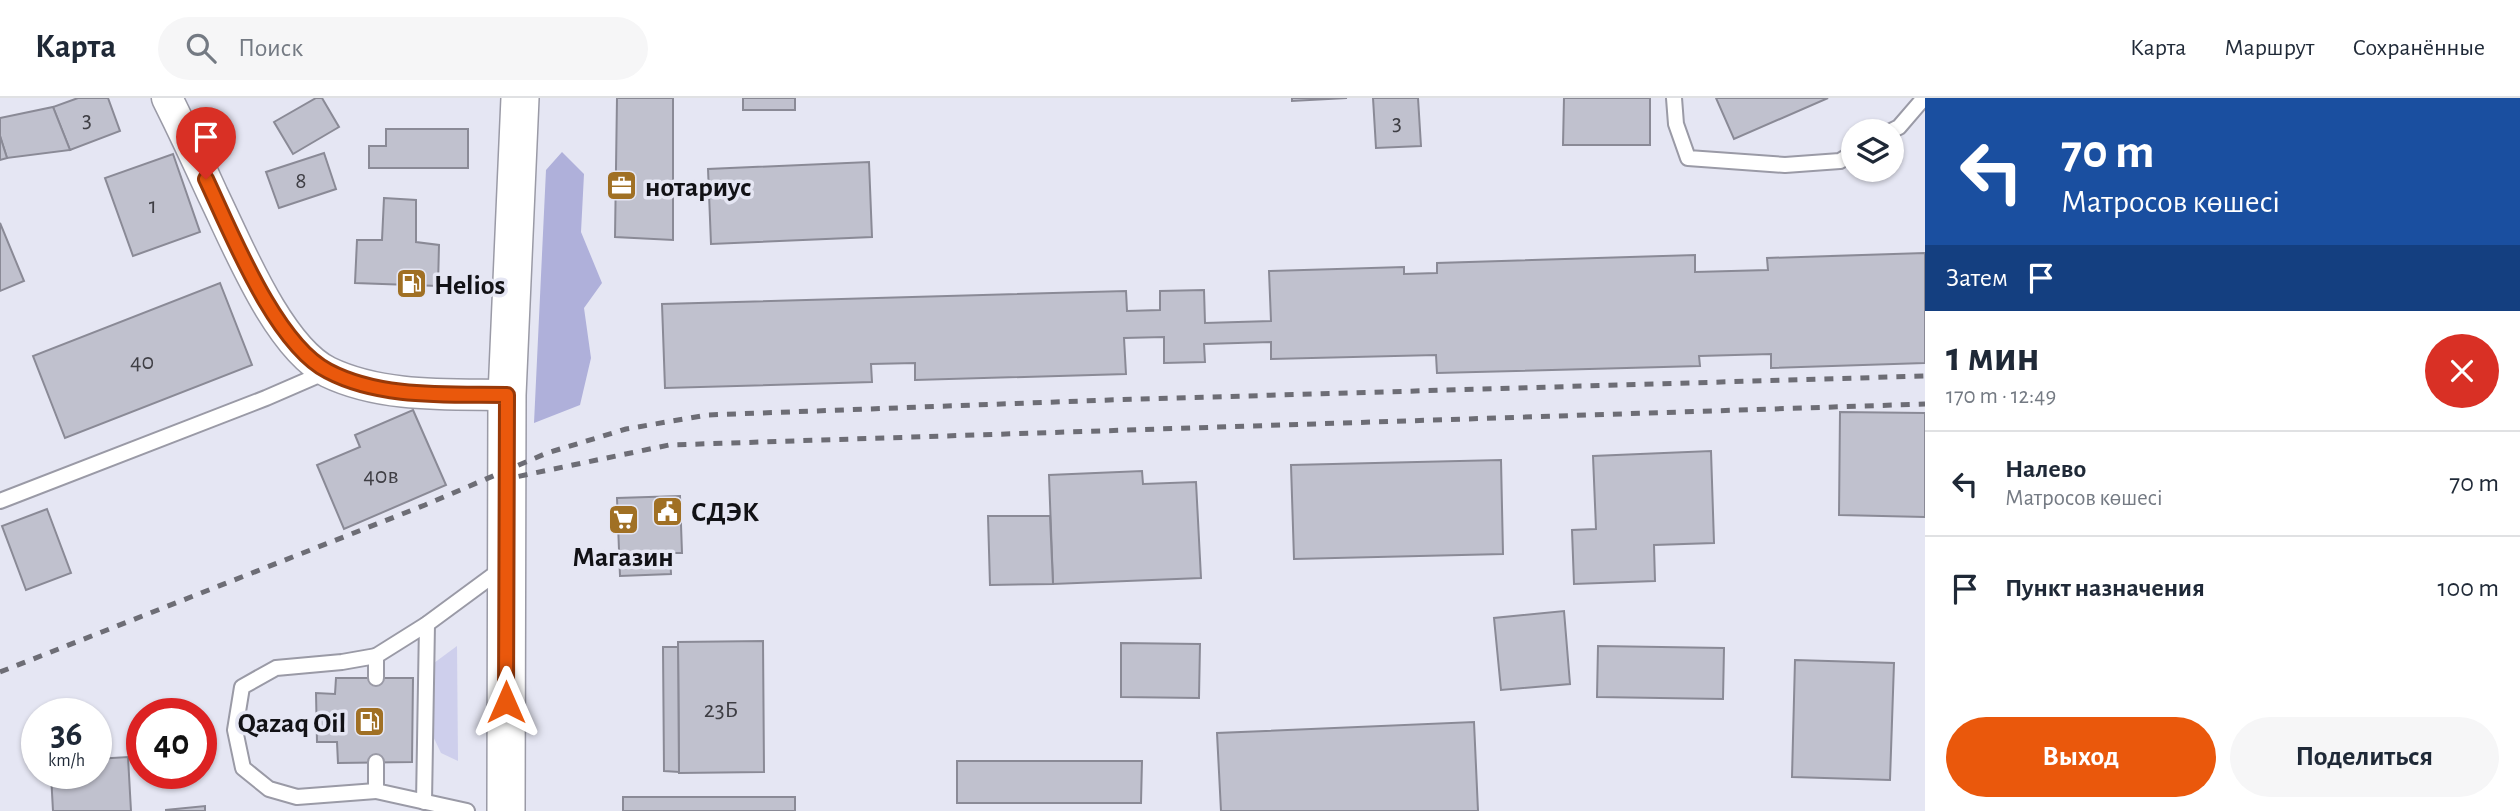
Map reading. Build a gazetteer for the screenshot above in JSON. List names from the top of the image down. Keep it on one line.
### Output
{"places":{"office":["нотариус"],"fuel station":["Helios","Qazaq Oil"],"public building":["СДЭК"],"supermarket":["Магазин"]},"house_numbers":["3","3","8","1","40","40в","23Б"],"page":{"header":"Карта","search":"Поиск","nav":["Карта","Маршрут","Сохранённые"],"turn":["70 m","Матросов көшесі"],"then":"Затем","heading":["1 мин","170 m · 12:49"],"list":[{"name":"Налево","note":"Матросов көшесі","value":"70 m"},{"name":"Пункт назначения","value":"100 m"}],"speed":"36 km/h","limit":"40","buttons":["Выход","Поделиться"]}}
